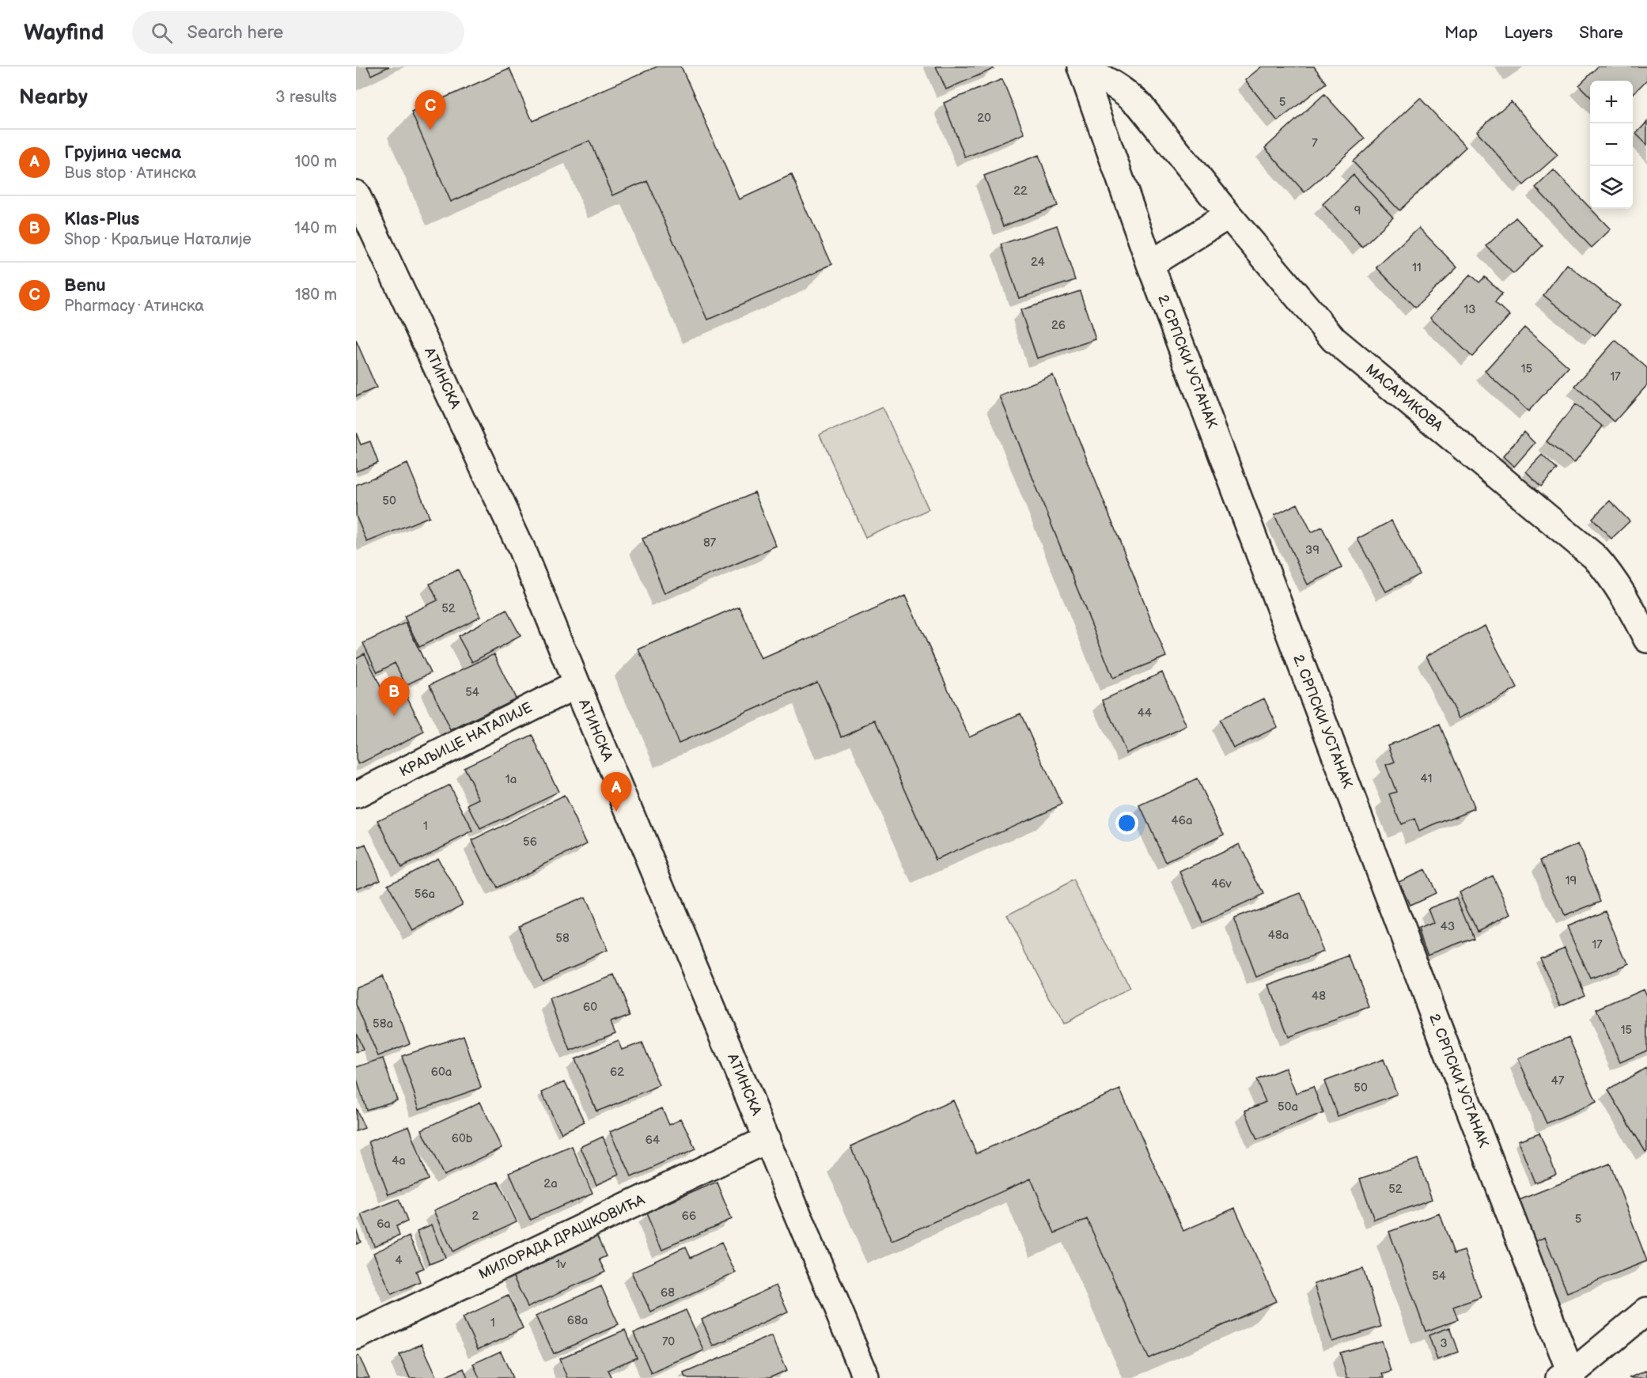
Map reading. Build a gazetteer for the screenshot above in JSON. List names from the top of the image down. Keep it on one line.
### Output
{"streets":{"street":["2. СРПСКИ УСТАНАК","АТИНСКА","МАСАРИКОВА","КРАЉИЦЕ НАТАЛИЈЕ","МИЛОРАДА ДРАШКОВИЋА"]},"crossings":[["2. СРПСКИ УСТАНАК","МАСАРИКОВА"],["АТИНСКА","КРАЉИЦЕ НАТАЛИЈЕ"],["АТИНСКА","МИЛОРАДА ДРАШКОВИЋА"]],"house_numbers":["5","20","7","22","9","24","11","13","26","15","17","50","87","39","52","54","44","41","1a","46a","1","56","19","46v","56a","43","48a","58","17","48","60","58a","15","60a","62","47","50","50a","60b","64","4a","2a","52","2","66","5","6a","4","1v","54","68","68a","1","70","3"],"page":{"header":"Wayfind","search":"Search here","nav":["Map","Layers","Share"],"heading":["Nearby","3 results"],"map_buttons":["+","−"],"pins":["C","B","A"],"list":[{"mark":"A","name":"Грујина чесма","note":"Bus stop · Атинска","value":"100 m"},{"mark":"B","name":"Klas-Plus","note":"Shop · Краљице Наталије","value":"140 m"},{"mark":"C","name":"Benu","note":"Pharmacy · Атинска","value":"180 m"}]}}
